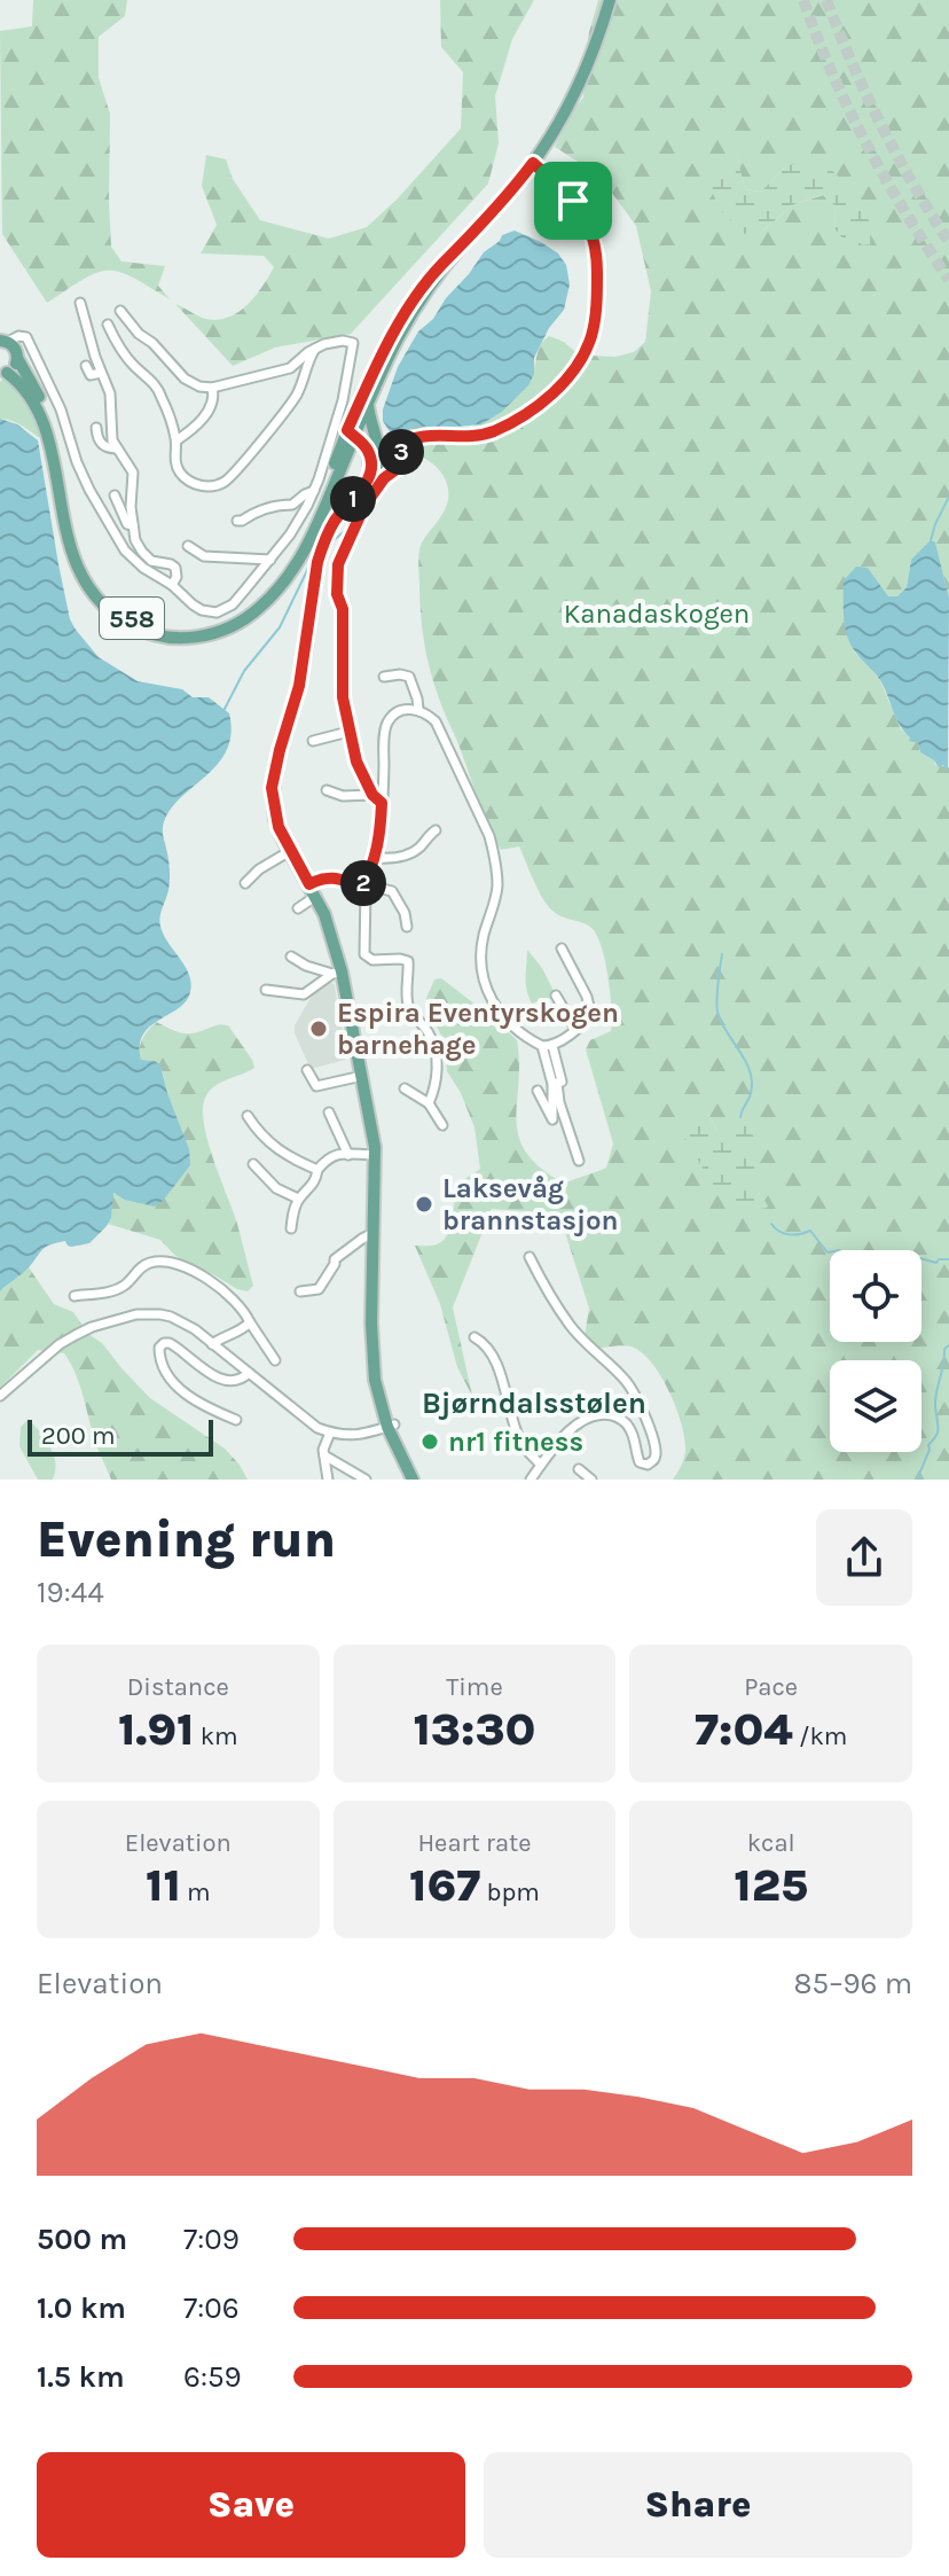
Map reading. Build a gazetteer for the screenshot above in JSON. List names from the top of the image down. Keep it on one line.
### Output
{"streets":{"main road":["558"]},"districts":["Bjørndalsstølen"],"parks":["Kanadaskogen"],"places":["Espira Eventyrskogen barnehage","Laksevåg brannstasjon","nr1 fitness"],"scale_bar":"200 m","page":{"pins":["3","1","2"],"scale":"200 m","heading":["Evening run","19:44"],"stats":[["Distance","1.91 km"],["Time","13:30"],["Pace","7:04 /km"],["Elevation","11 m"],["Heart rate","167 bpm"],["kcal","125"]],"chart":["Elevation","85–96 m"],"list":[{"name":"500 m","note":"7:09"},{"name":"1.0 km","note":"7:06"},{"name":"1.5 km","note":"6:59"}],"buttons":["Save","Share"]}}
